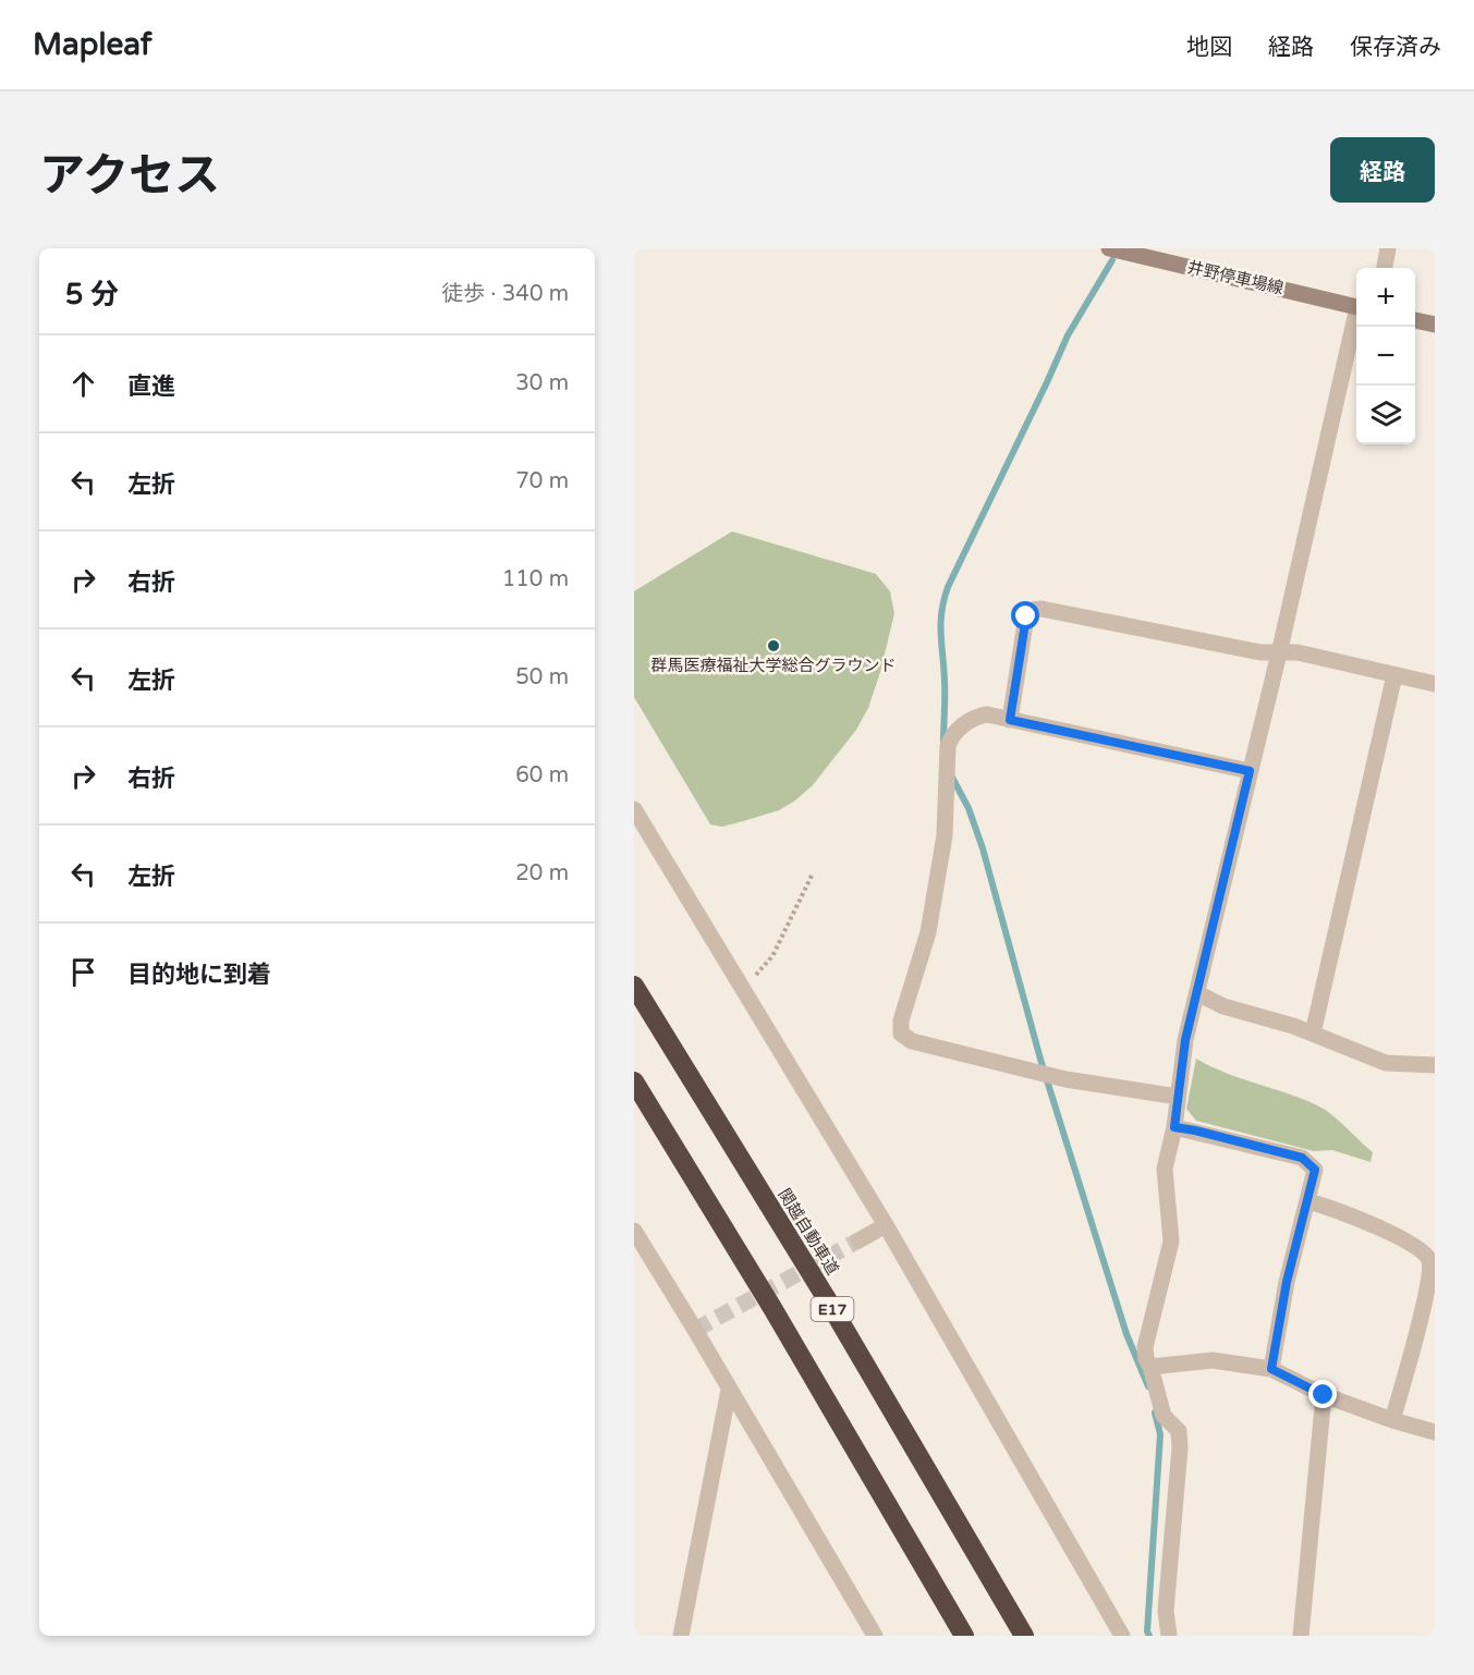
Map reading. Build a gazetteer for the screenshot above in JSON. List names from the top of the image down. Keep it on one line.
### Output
{"streets":{"highway":["関越自動車道","E17"],"main road":["井野停車場線"]},"places":["群馬医療福祉大学総合グラウンド"],"page":{"header":"Mapleaf","nav":["地図","経路","保存済み"],"title":"アクセス","buttons":"経路","heading":["5 分","徒歩 · 340 m"],"map_buttons":["+","−"],"list":[["直進","30 m"],["左折","70 m"],["右折","110 m"],["左折","50 m"],["右折","60 m"],["左折","20 m"],"目的地に到着"]}}
